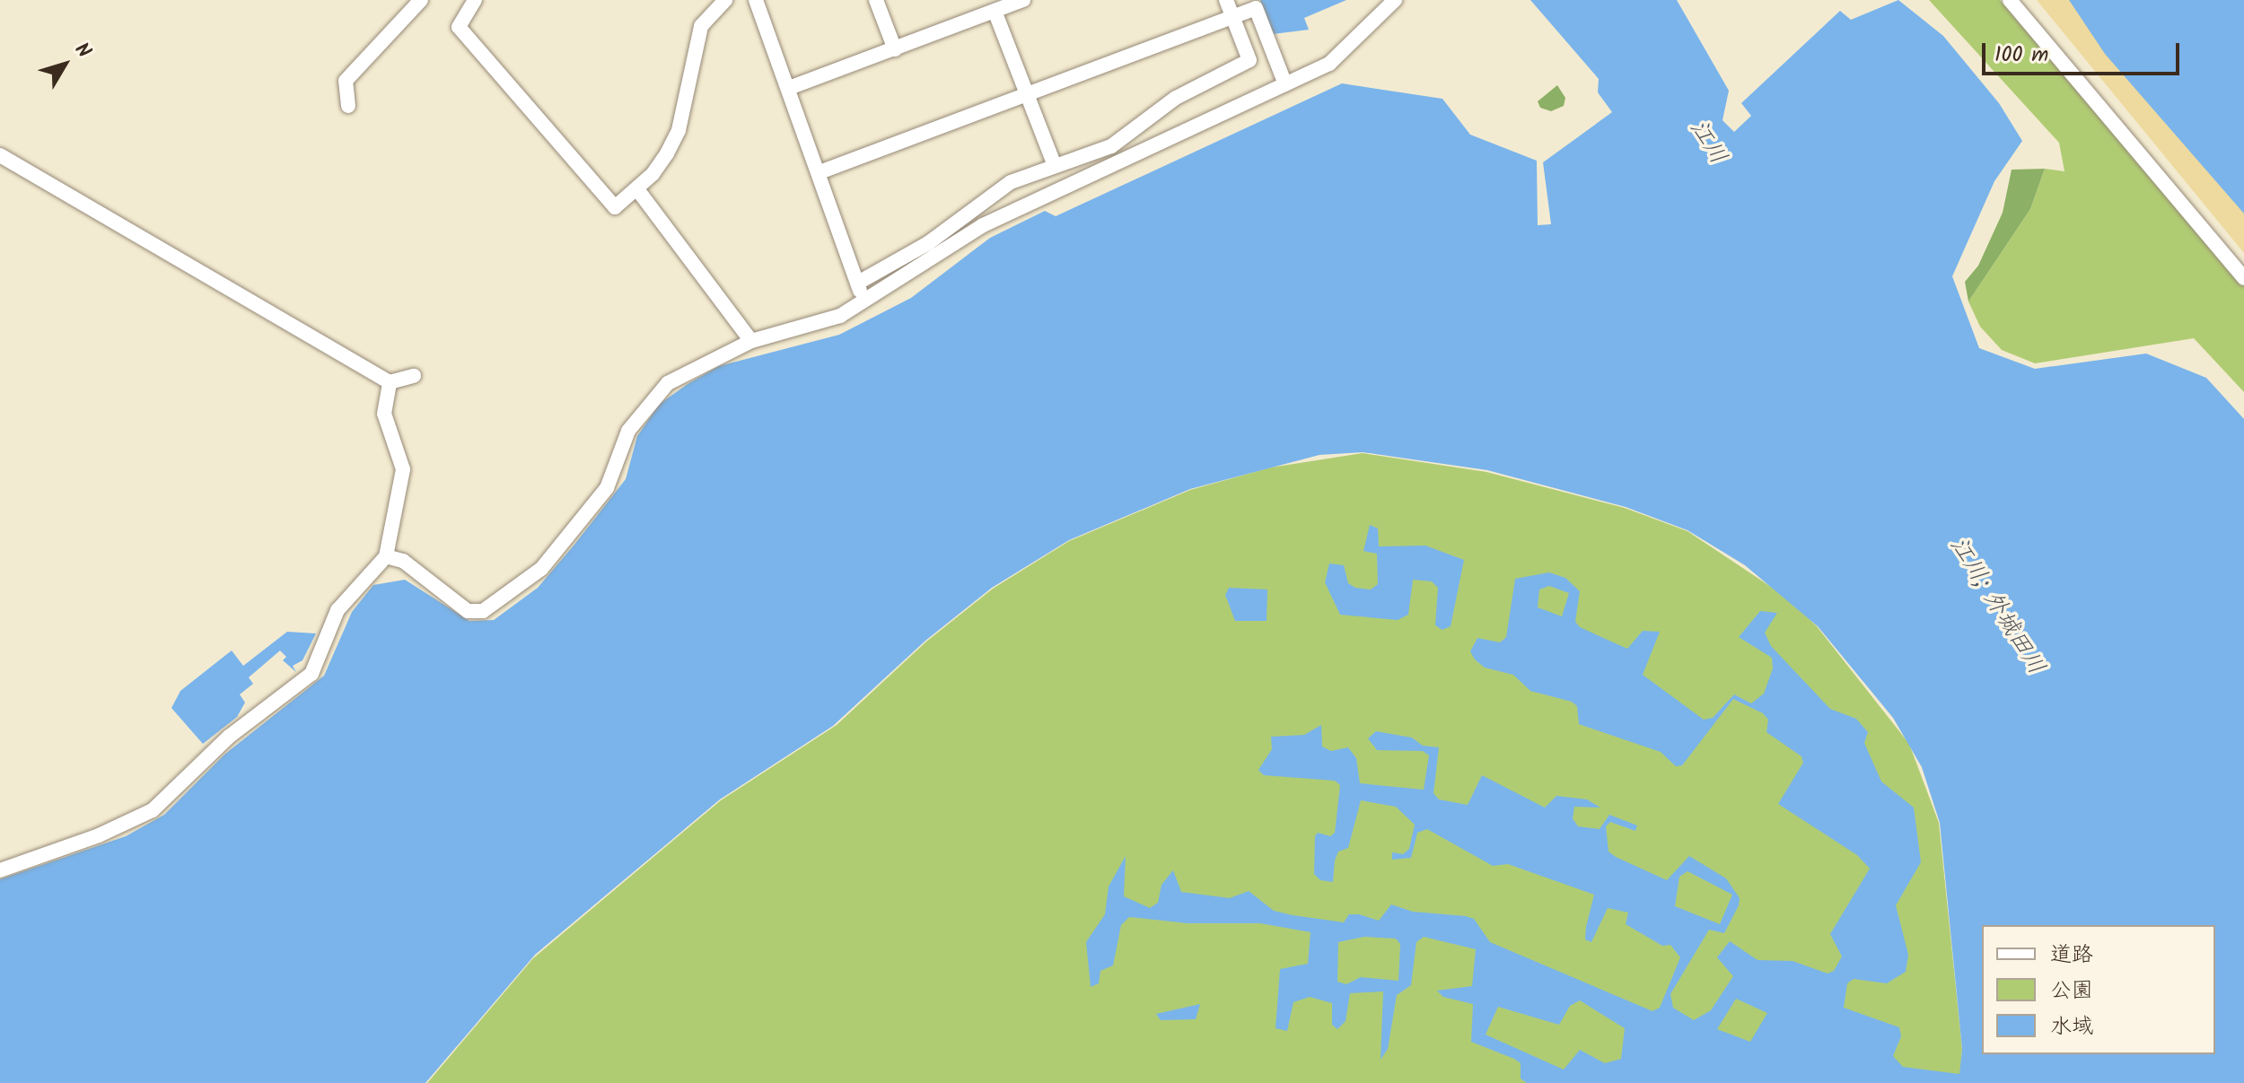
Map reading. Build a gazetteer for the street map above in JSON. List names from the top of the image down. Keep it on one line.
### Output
{"water":["江川","江川; 外城田川"],"legend":["道路","公園","水域"],"scale_bar":"100 m","north":"top right"}
